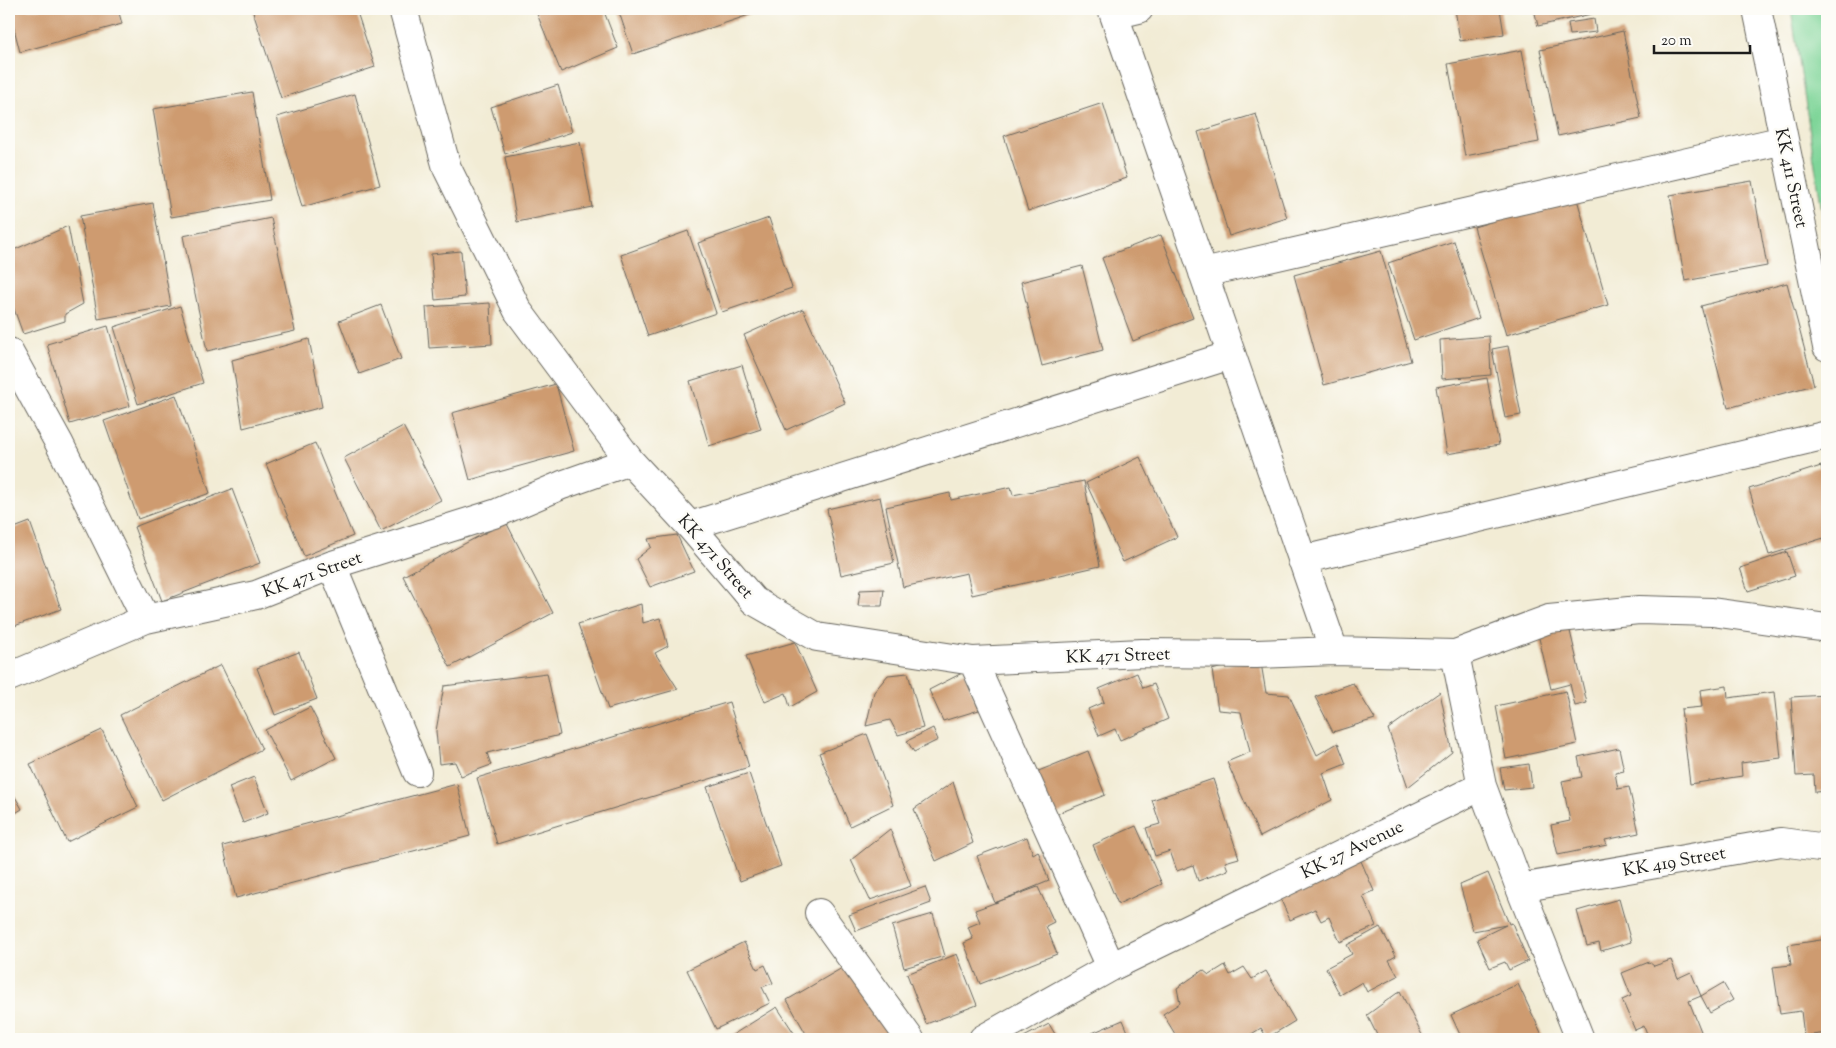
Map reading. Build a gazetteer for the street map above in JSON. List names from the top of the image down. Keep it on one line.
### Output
{"streets":{"street":["KK 411 Street","KK 471 Street","KK 27 Avenue","KK 419 Street"]},"scale_bar":"20 m"}
